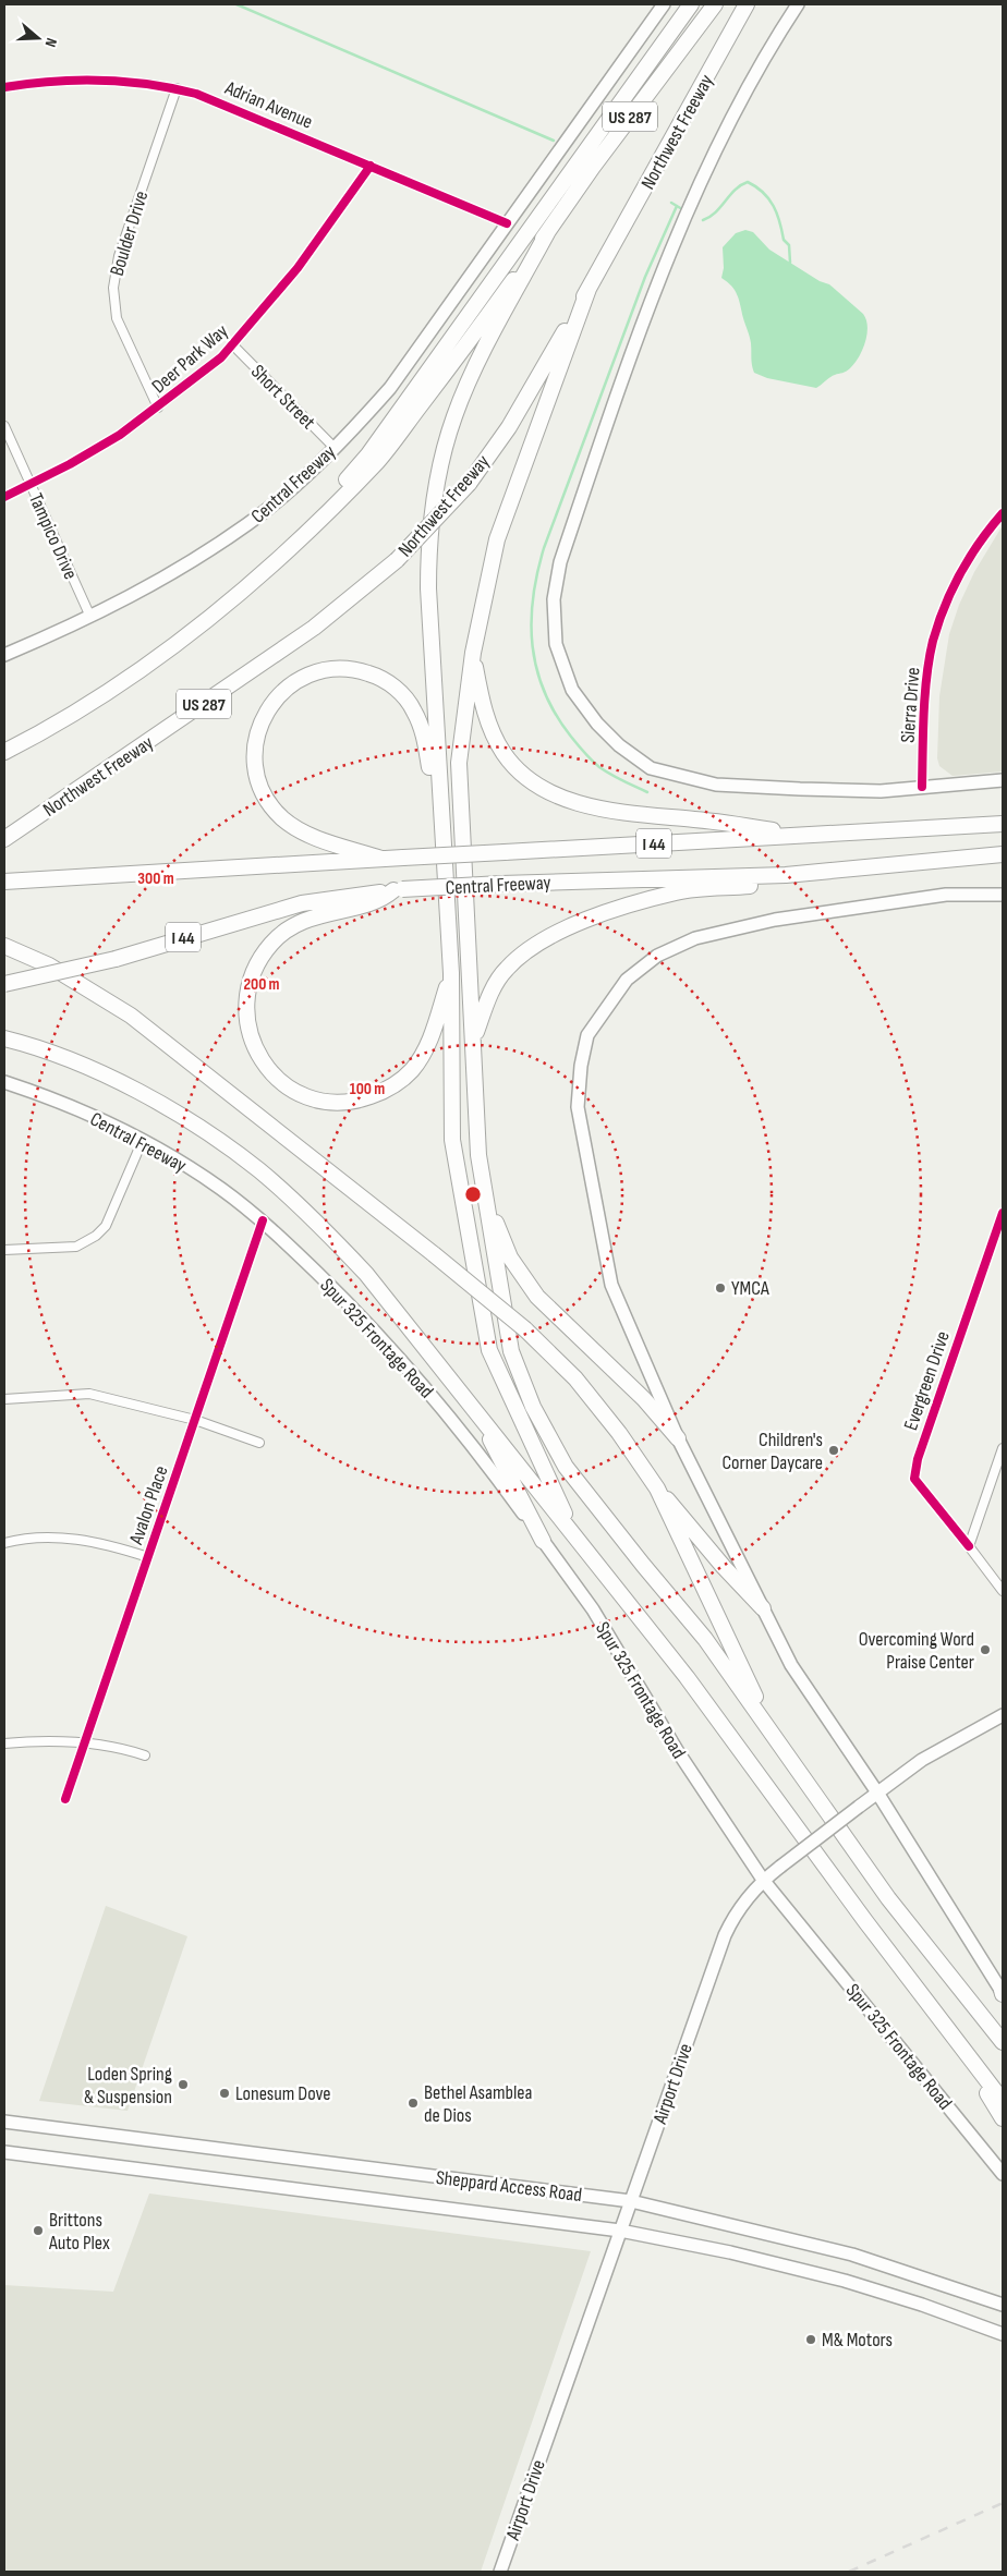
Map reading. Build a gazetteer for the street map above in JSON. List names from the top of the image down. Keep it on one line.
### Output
{"streets":{"highway":["US 287","Northwest Freeway","Central Freeway","I 44"],"main road":["Spur 325 Frontage Road","Airport Drive","Sheppard Access Road"],"street":["Adrian Avenue","Boulder Drive","Deer Park Way","Short Street","Tampico Drive","Sierra Drive","Evergreen Drive","Avalon Place"]},"crossings":[["Adrian Avenue","Boulder Drive"],["Adrian Avenue","Deer Park Way"],["Adrian Avenue","Central Freeway"],["Boulder Drive","Deer Park Way"],["Deer Park Way","Short Street"],["Deer Park Way","Tampico Drive"],["Short Street","Central Freeway"],["Central Freeway","Tampico Drive"],["Central Freeway","Spur 325 Frontage Road"],["Central Freeway","Avalon Place"],["Spur 325 Frontage Road","Avalon Place"],["Spur 325 Frontage Road","Airport Drive"],["Airport Drive","Sheppard Access Road"]],"places":["YMCA","Children's Corner Daycare","Overcoming Word Praise Center","Loden Spring & Suspension","Lonesum Dove","Bethel Asamblea de Dios","Brittons Auto Plex","M& Motors"],"north":"right","rings":["300 m","200 m","100 m"]}
